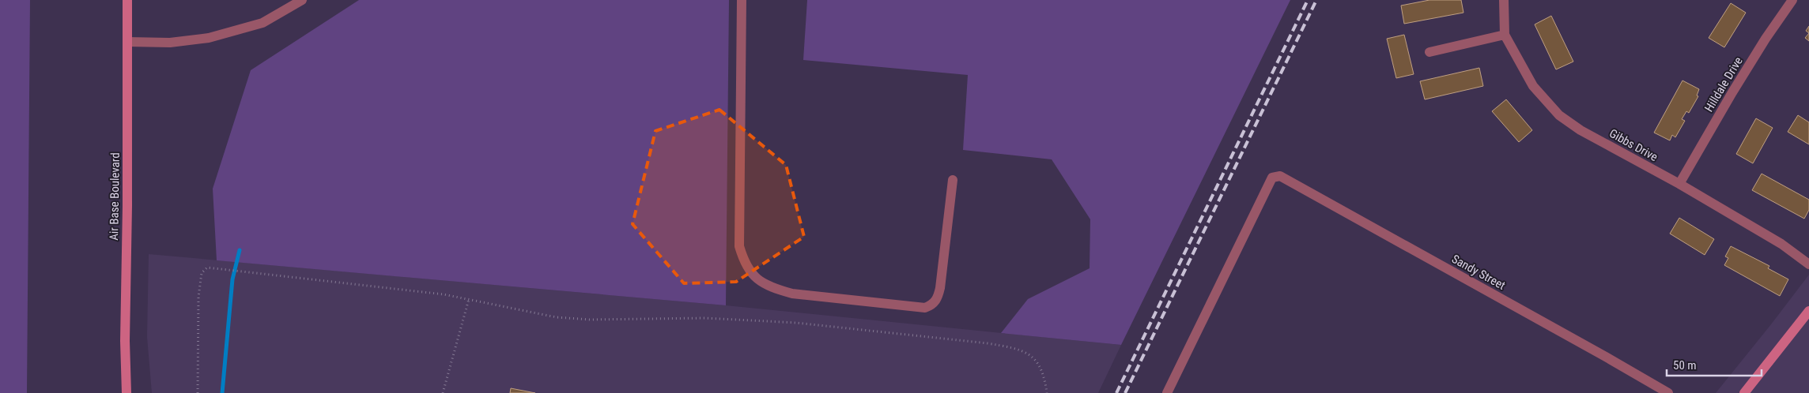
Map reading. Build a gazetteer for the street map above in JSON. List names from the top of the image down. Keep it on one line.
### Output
{"streets":{"street":["Hilldale Drive","Gibbs Drive","Air Base Boulevard","Sandy Street"]},"crossings":[["Hilldale Drive","Gibbs Drive"]],"scale_bar":"50 m"}
